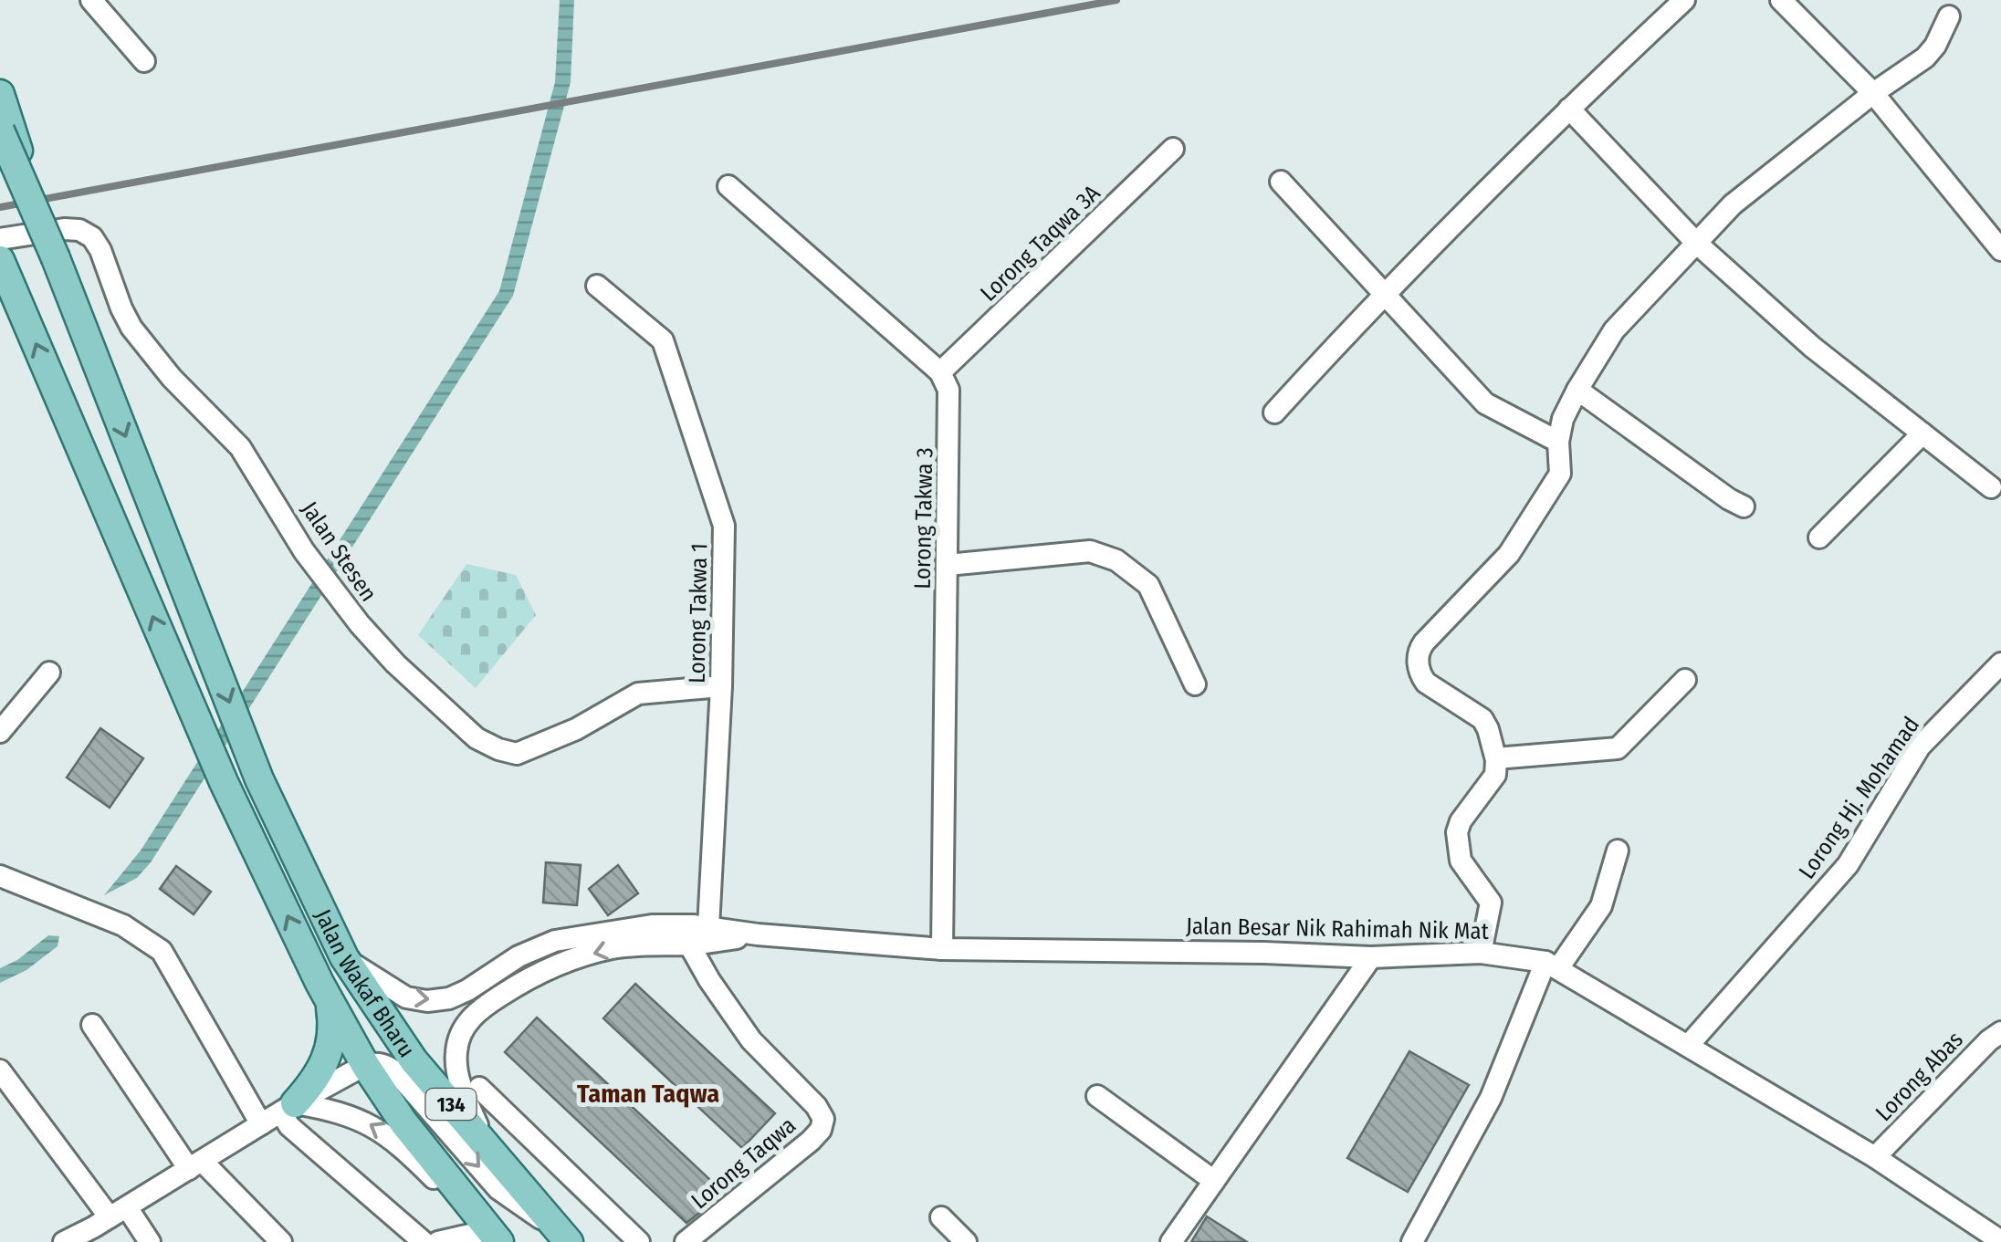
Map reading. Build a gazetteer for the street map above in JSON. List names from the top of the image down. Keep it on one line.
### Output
{"streets":{"main road":["Jalan Wakaf Bharu","134"],"street":["Lorong Taqwa 3A","Lorong Takwa 3","Jalan Stesen","Lorong Takwa 1","Lorong Hj. Mohamad","Jalan Besar Nik Rahimah Nik Mat","Lorong Abas","Lorong Taqwa"]},"crossings":[["Lorong Taqwa 3A","Lorong Takwa 3"],["Lorong Takwa 3","Jalan Besar Nik Rahimah Nik Mat"],["Jalan Stesen","Lorong Takwa 1"],["Lorong Takwa 1","Jalan Besar Nik Rahimah Nik Mat"],["Lorong Hj. Mohamad","Jalan Besar Nik Rahimah Nik Mat"],["Jalan Besar Nik Rahimah Nik Mat","Jalan Wakaf Bharu"],["Jalan Besar Nik Rahimah Nik Mat","Lorong Abas"],["Jalan Besar Nik Rahimah Nik Mat","Lorong Taqwa"]],"districts":["Taman Taqwa"]}
